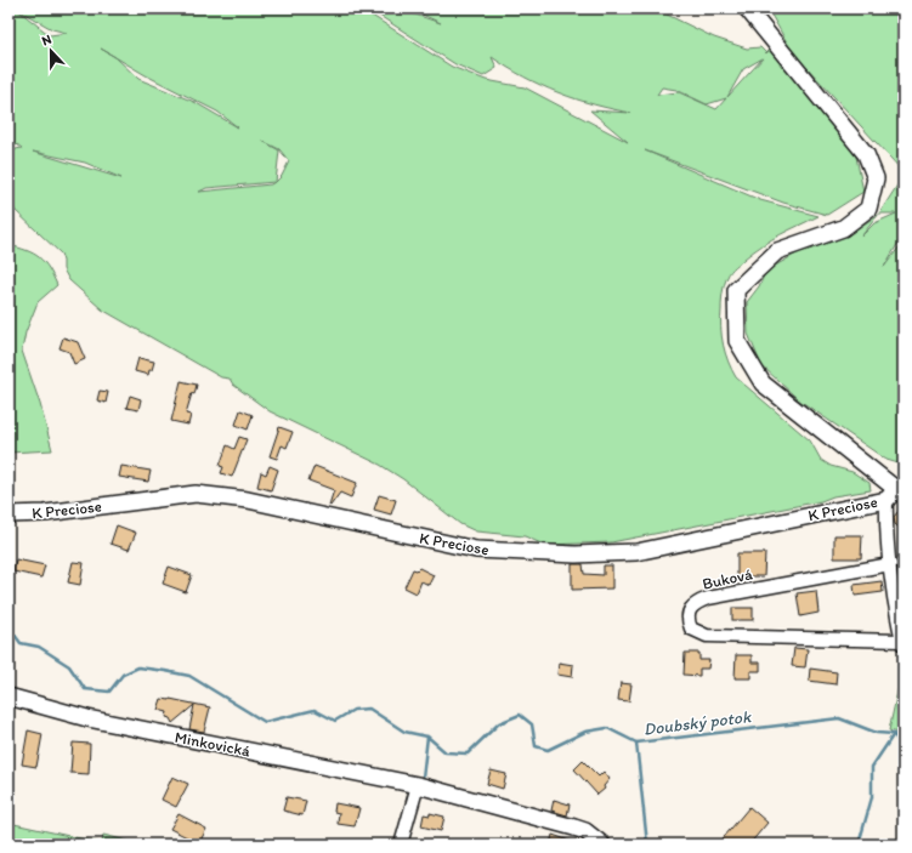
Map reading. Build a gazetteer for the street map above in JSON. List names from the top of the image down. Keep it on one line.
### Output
{"streets":{"street":["K Preciose","Buková","Minkovická"]},"crossings":[["K Preciose","Buková"]],"water":["Doubský potok"],"north":"top"}
